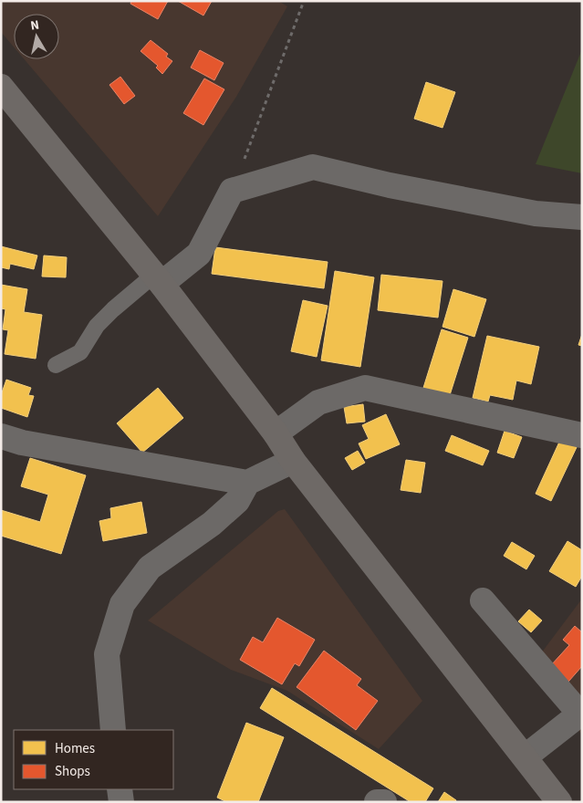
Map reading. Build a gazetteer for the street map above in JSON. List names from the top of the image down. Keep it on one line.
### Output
{"legend":["Homes","Shops"],"north":"top"}
